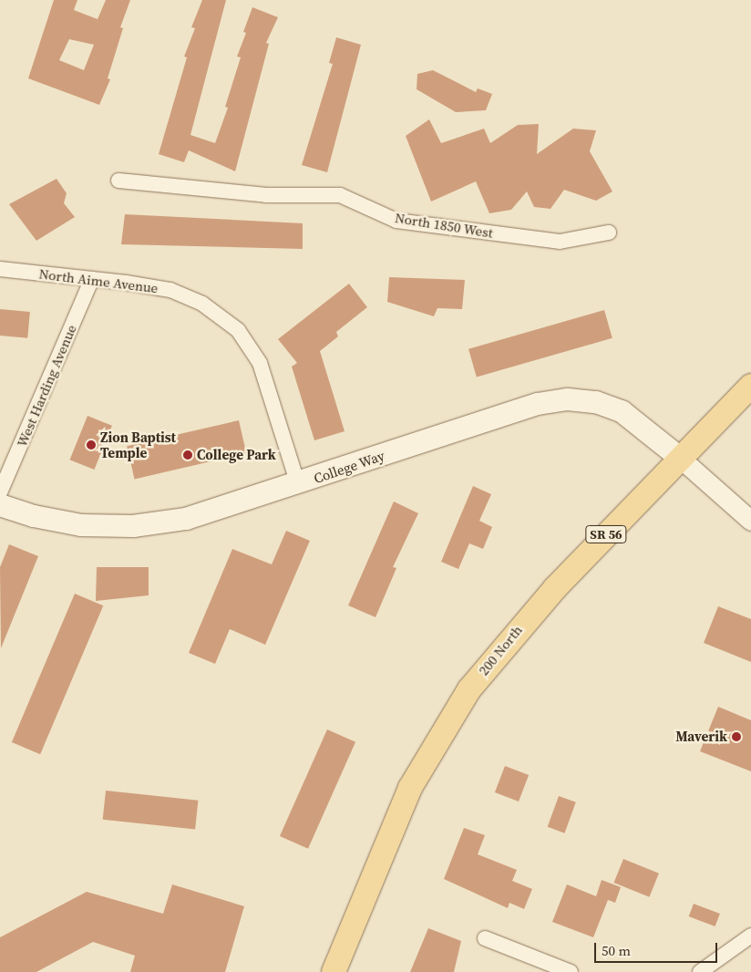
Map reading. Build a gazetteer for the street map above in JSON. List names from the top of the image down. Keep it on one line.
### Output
{"streets":{"main road":["College Way","SR 56","200 North"],"street":["North 1850 West","North Aime Avenue","West Harding Avenue"]},"crossings":[["North Aime Avenue","West Harding Avenue"],["North Aime Avenue","College Way"],["College Way","200 North"]],"places":["Zion Baptist Temple","College Park","Maverik"],"scale_bar":"50 m"}
